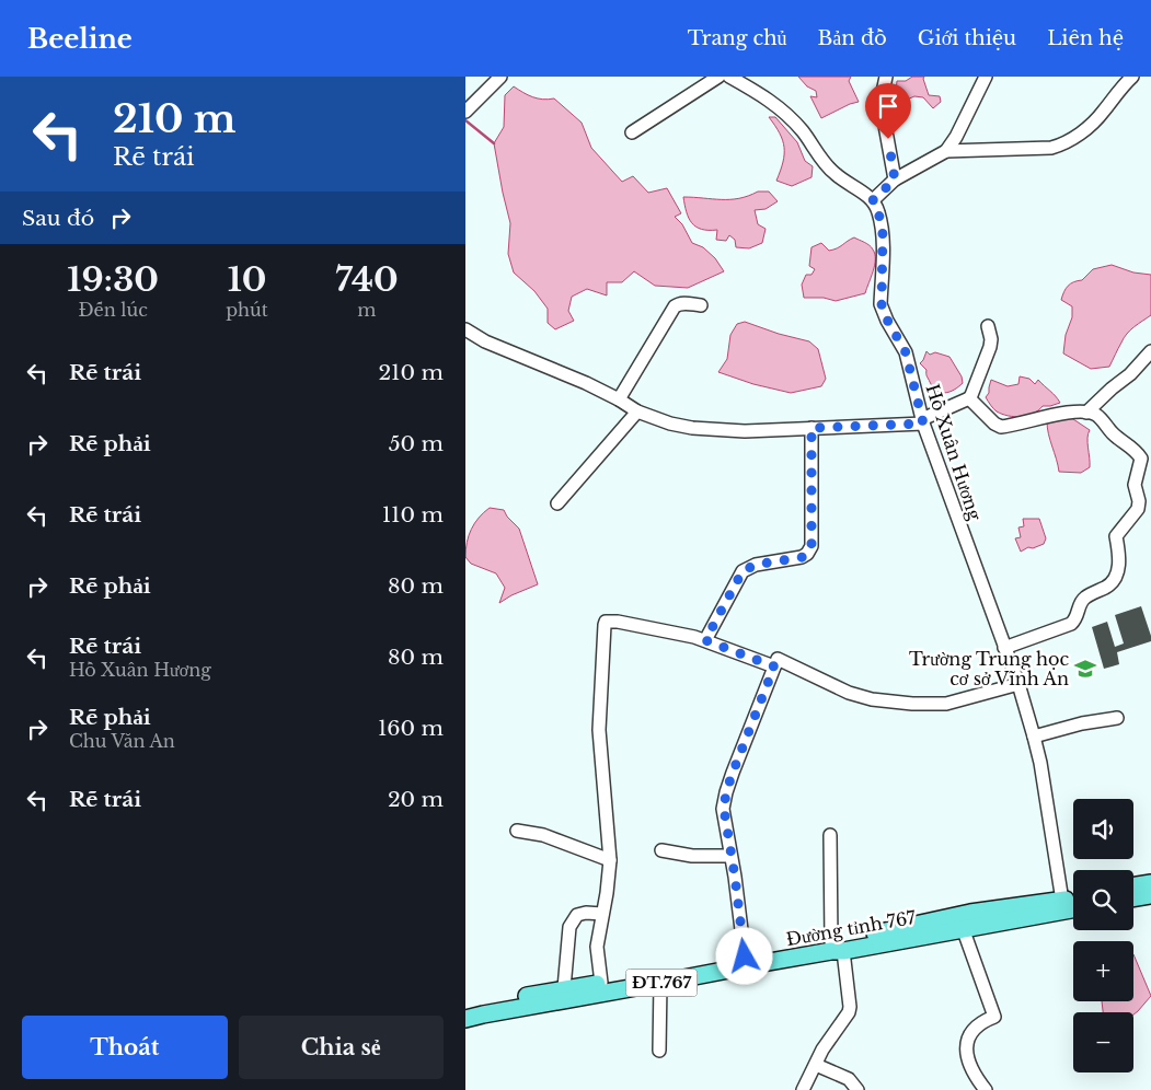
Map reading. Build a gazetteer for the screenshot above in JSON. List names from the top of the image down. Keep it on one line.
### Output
{"streets":{"main road":["Đường tỉnh 767","ĐT.767"],"street":["Hồ Xuân Hương"]},"crossings":[["Hồ Xuân Hương","Đường tỉnh 767"]],"places":{"school or university":["Trường Trung học cơ sở Vĩnh An"]},"page":{"header":"Beeline","nav":["Trang chủ","Bản đồ","Giới thiệu","Liên hệ"],"turn":["210 m","Rẽ trái"],"then":"Sau đó","eta":["19:30","Đến lúc","10","phút","740","m"],"list":[{"name":"Rẽ trái","value":"210 m"},{"name":"Rẽ phải","value":"50 m"},{"name":"Rẽ trái","value":"110 m"},{"name":"Rẽ phải","value":"80 m"},{"name":"Rẽ trái","note":"Hồ Xuân Hương","value":"80 m"},{"name":"Rẽ phải","note":"Chu Văn An","value":"160 m"},{"name":"Rẽ trái","value":"20 m"}],"map_buttons":["+","−"],"buttons":["Thoát","Chia sẻ"]}}
